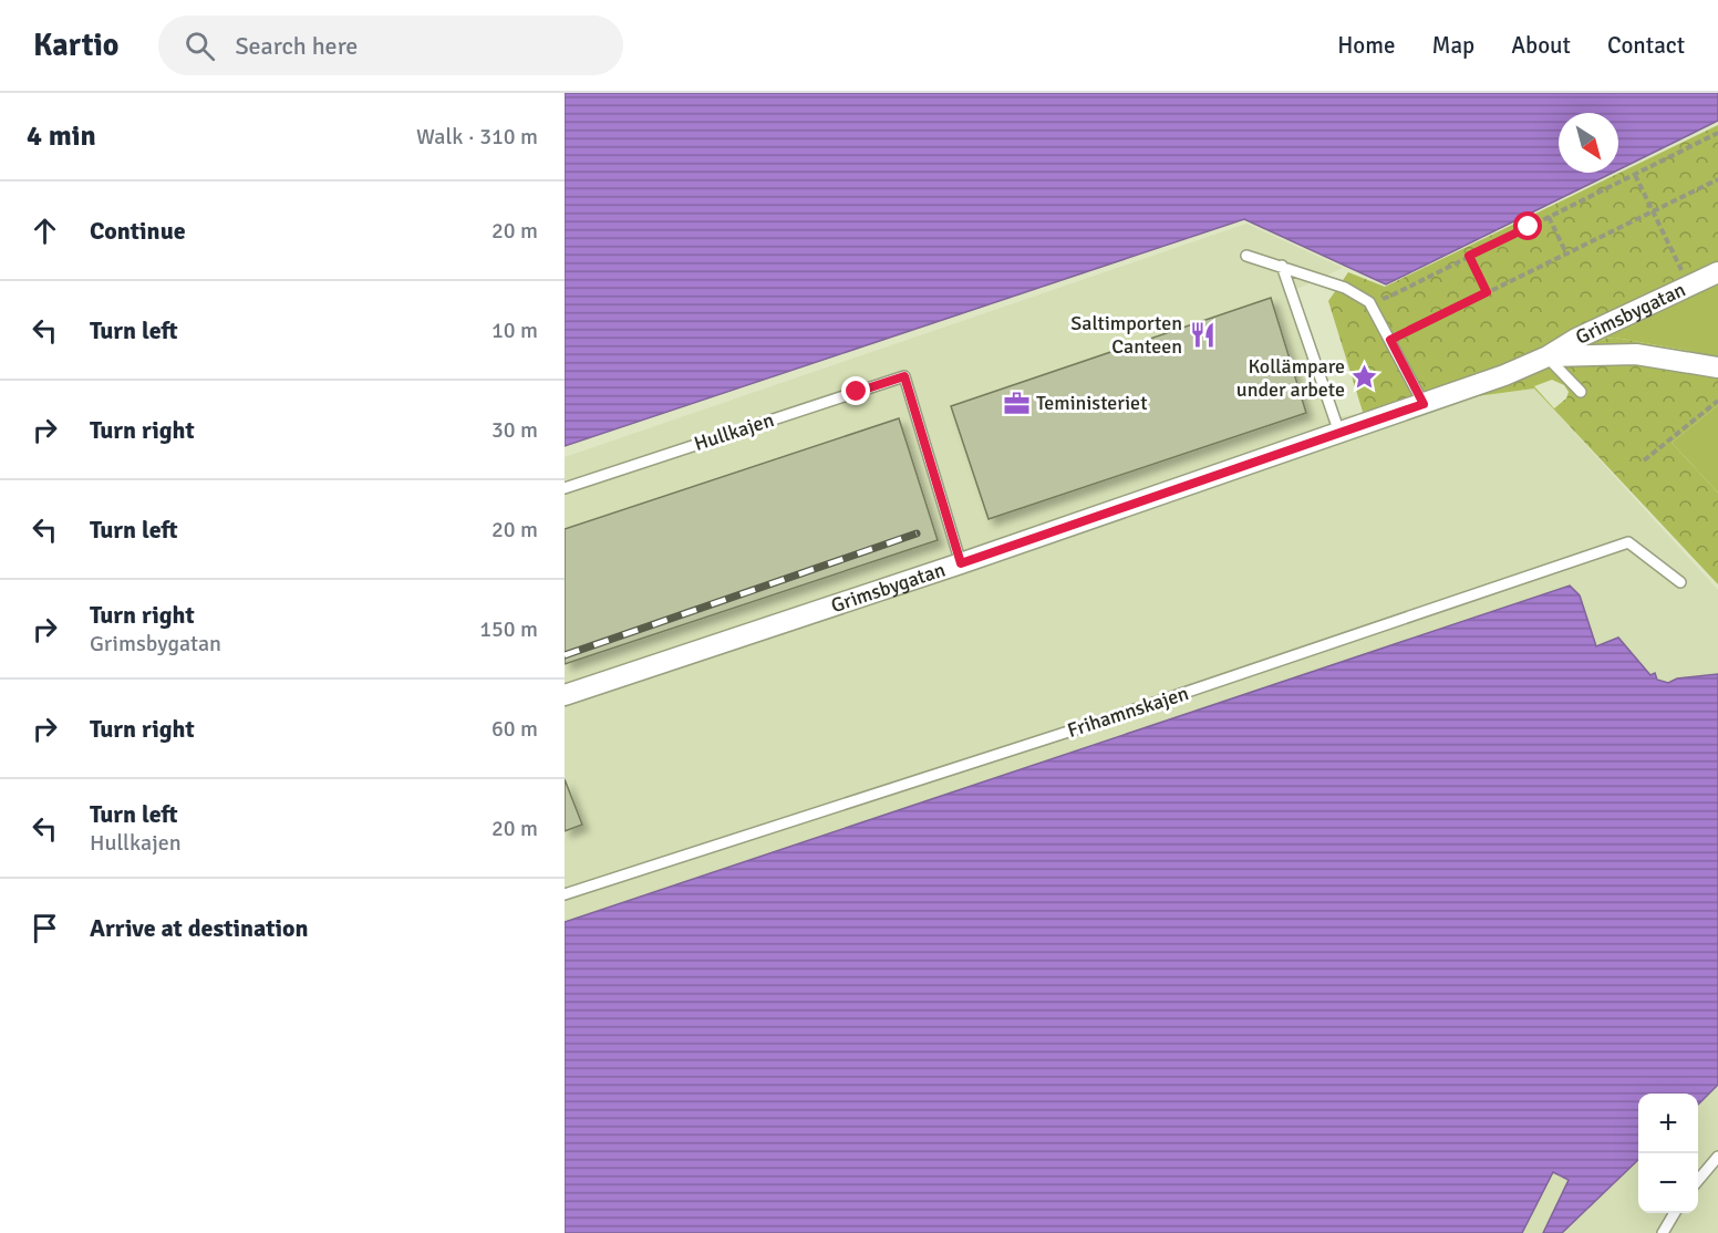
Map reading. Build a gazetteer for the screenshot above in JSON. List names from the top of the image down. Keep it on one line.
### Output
{"streets":{"street":["Grimsbygatan"],"lane":["Hullkajen","Frihamnskajen"]},"crossings":[["Grimsbygatan","Hullkajen"]],"places":{"restaurant":["Saltimporten Canteen"],"place":["Kollämpare under arbete"],"office":["Teministeriet"]},"north":"bottom right","page":{"header":"Kartio","search":"Search here","nav":["Home","Map","About","Contact"],"heading":["4 min","Walk · 310 m"],"list":[["Continue","20 m"],["Turn left","10 m"],["Turn right","30 m"],["Turn left","20 m"],["Turn right","Grimsbygatan","150 m"],["Turn right","60 m"],["Turn left","Hullkajen","20 m"],"Arrive at destination"],"map_buttons":["+","−"]}}
